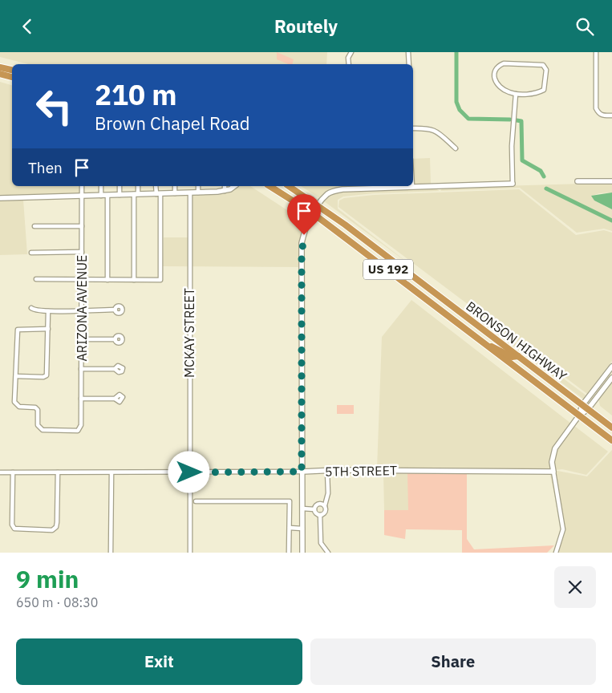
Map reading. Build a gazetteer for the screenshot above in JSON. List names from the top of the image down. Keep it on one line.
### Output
{"streets":{"highway":["US 192","BRONSON HIGHWAY"],"street":["ARIZONA AVENUE","MCKAY STREET","5TH STREET"]},"crossings":[["US 192","BRONSON HIGHWAY"],["MCKAY STREET","5TH STREET"]],"page":{"header":"Routely","turn":["210 m","Brown Chapel Road"],"then":"Then","heading":["9 min","650 m · 08:30"],"buttons":["Exit","Share"]}}
